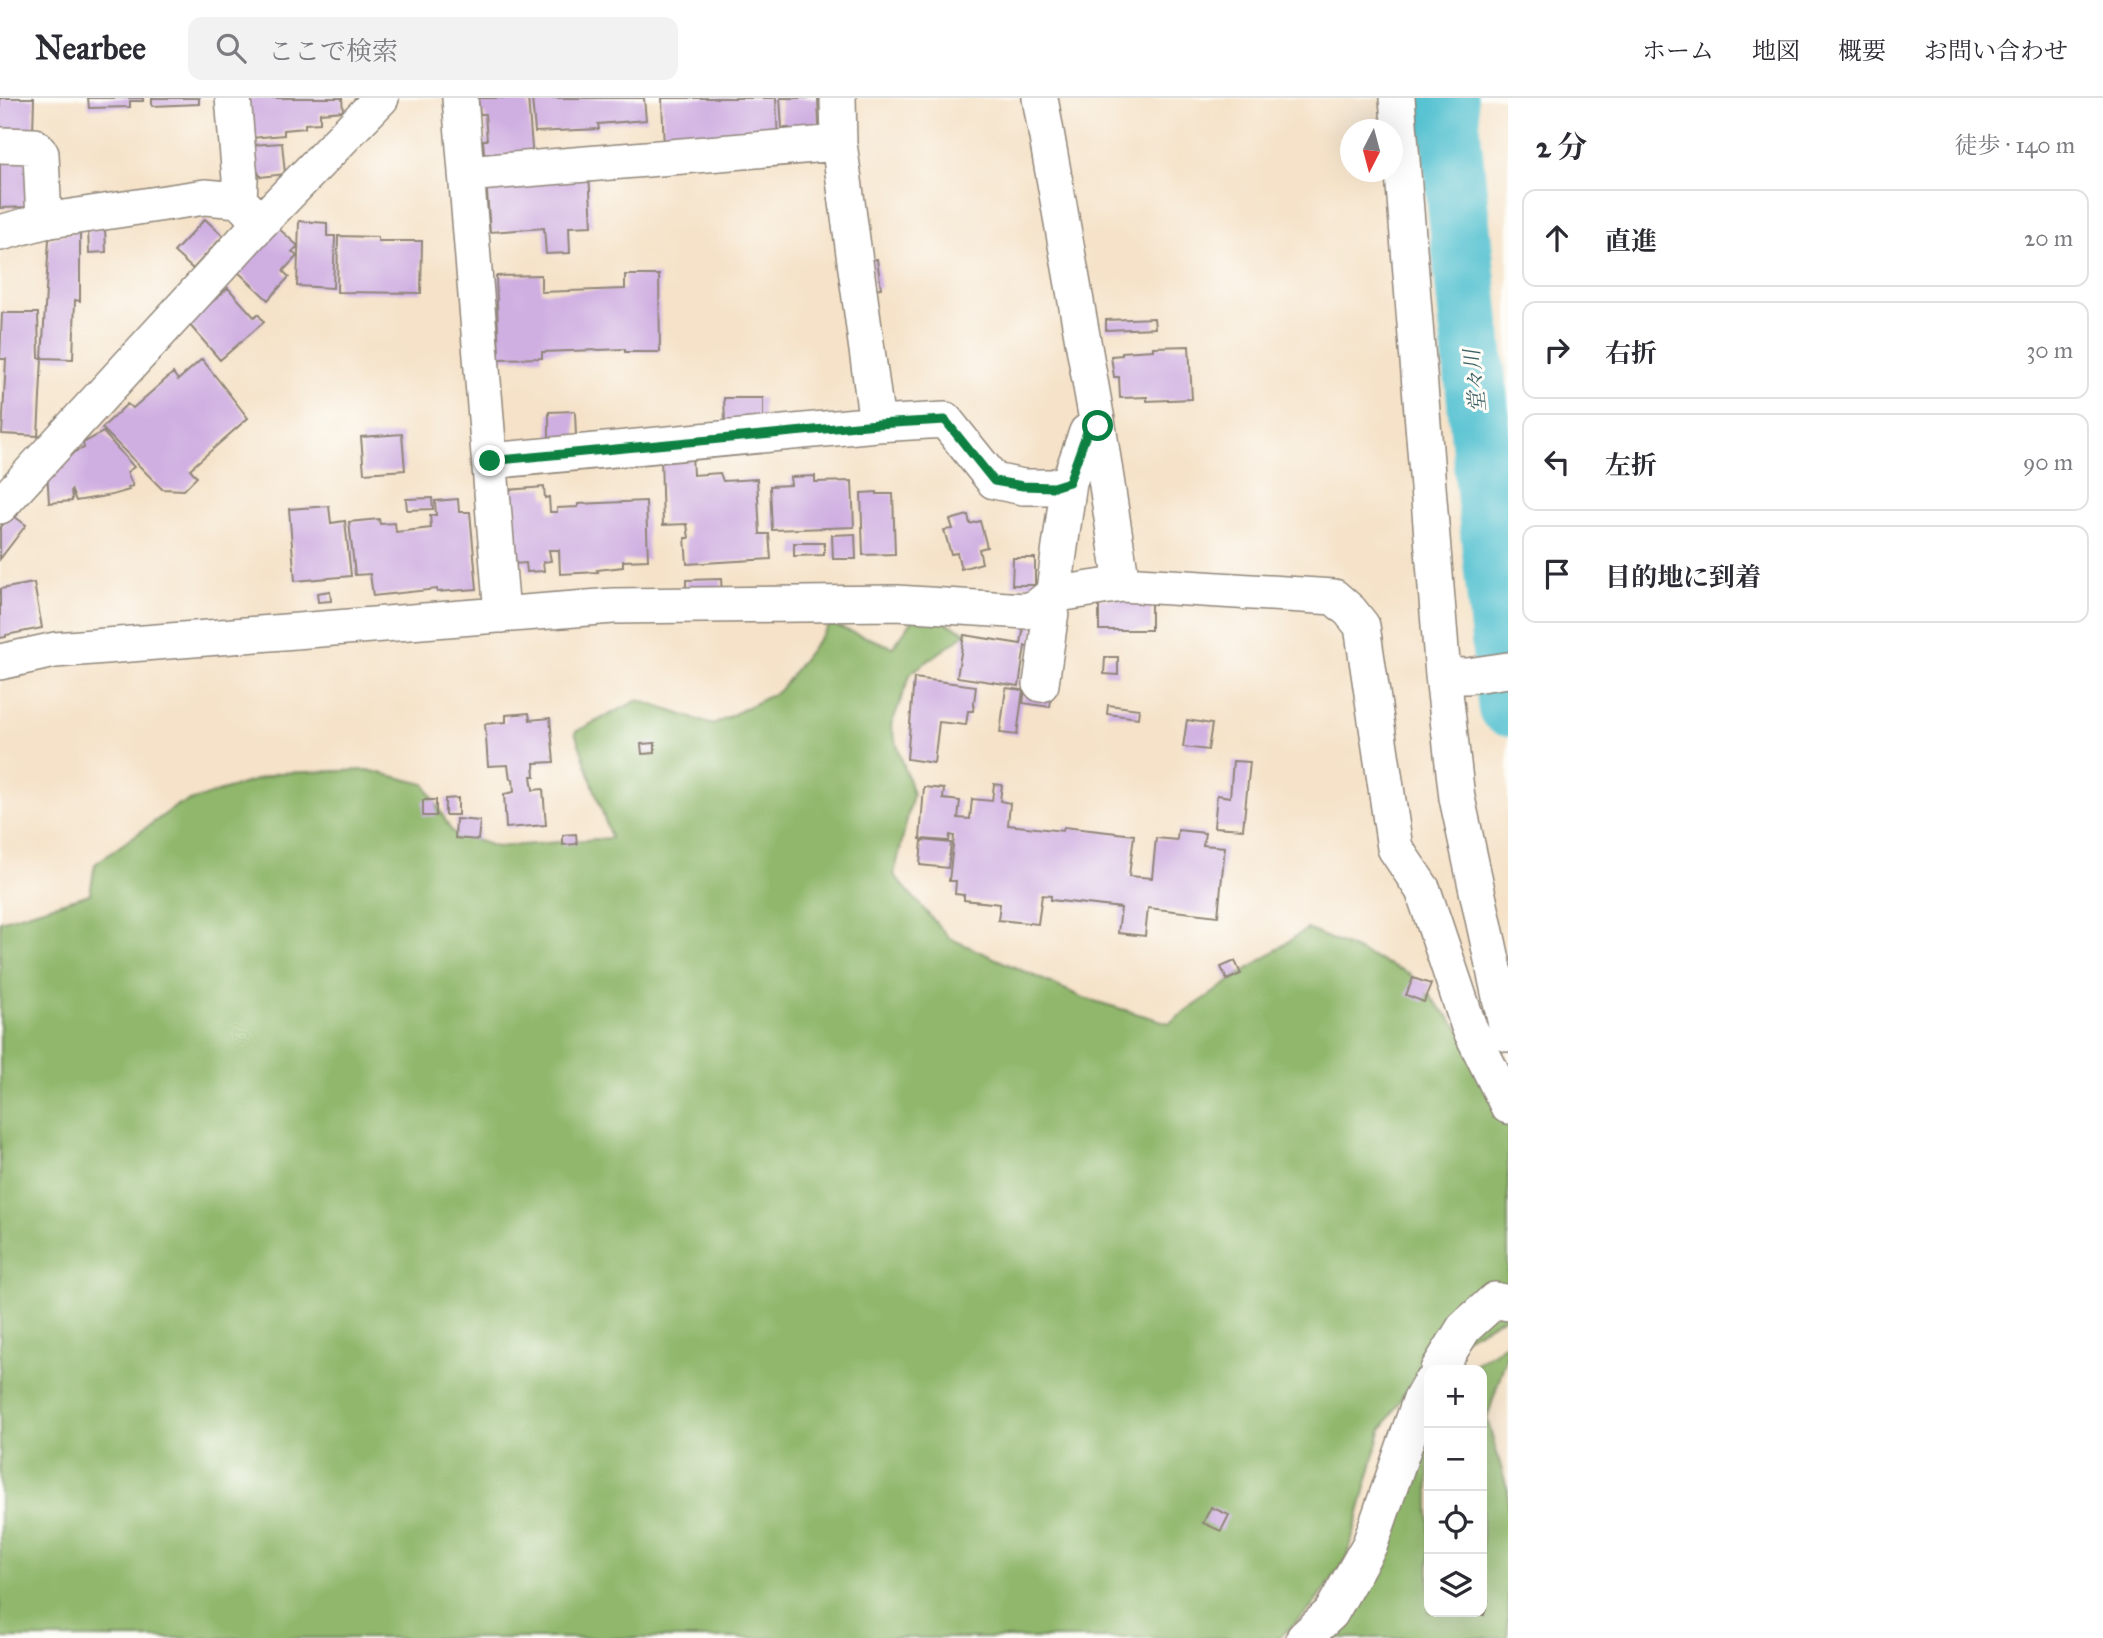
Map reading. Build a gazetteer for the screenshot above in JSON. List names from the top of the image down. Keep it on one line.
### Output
{"water":["堂々川"],"north":"bottom","page":{"header":"Nearbee","search":"ここで検索","nav":["ホーム","地図","概要","お問い合わせ"],"heading":["2 分","徒歩 · 140 m"],"list":[["直進","20 m"],["右折","30 m"],["左折","90 m"],"目的地に到着"],"map_buttons":["+","−"]}}
